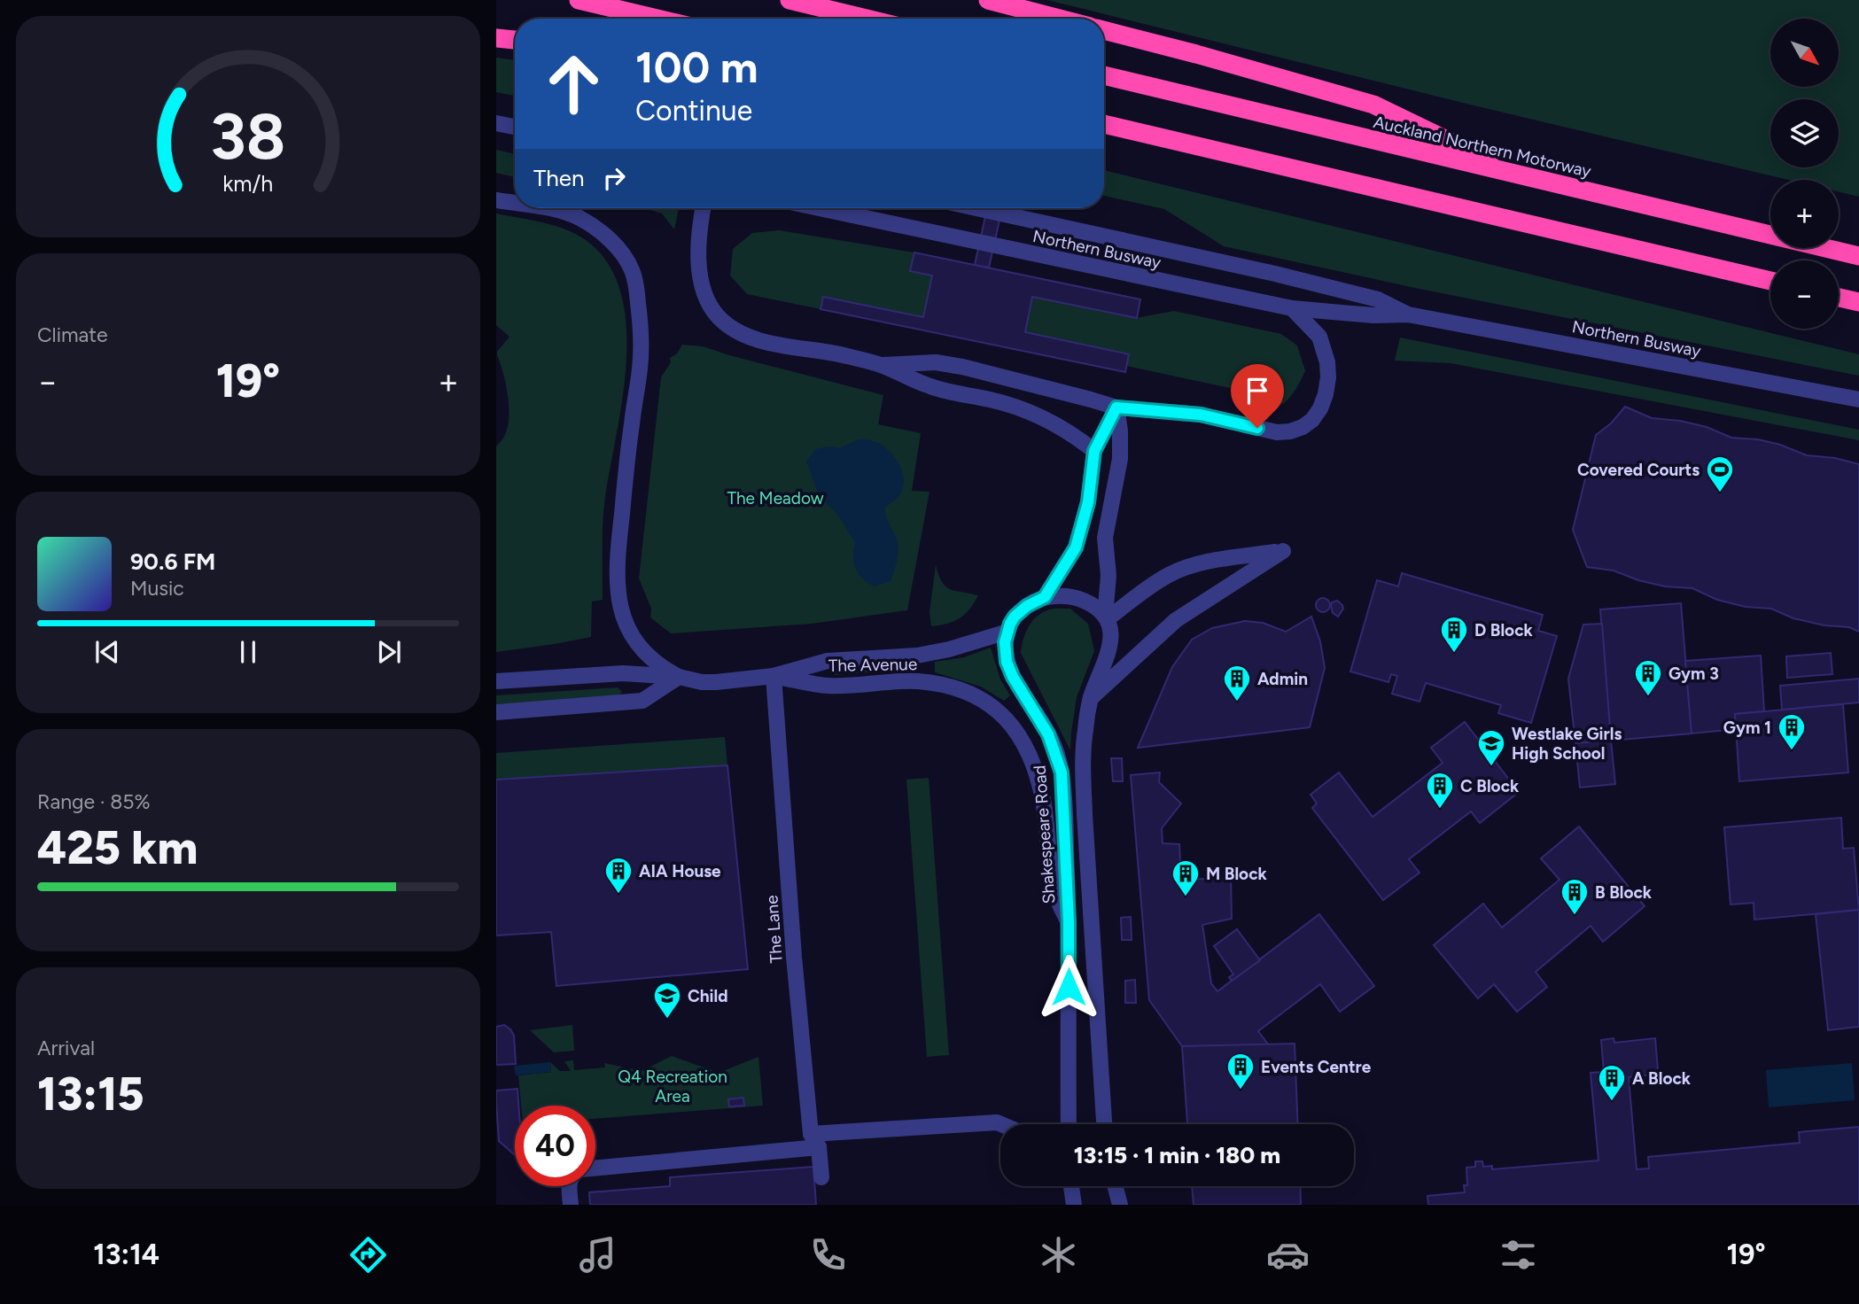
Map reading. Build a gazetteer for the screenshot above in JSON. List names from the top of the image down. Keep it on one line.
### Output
{"streets":{"highway":["Auckland Northern Motorway"],"street":["Northern Busway","The Avenue","Shakespeare Road","The Lane"]},"crossings":[["The Avenue","Shakespeare Road"],["The Avenue","The Lane"]],"parks":["The Meadow","Q4 Recreation Area"],"places":{"sports":["Covered Courts"],"building":["D Block","Gym 3","Admin","Gym 1","C Block","AIA House","M Block","B Block","Events Centre","A Block"],"school or university":["Westlake Girls High School","Child"]},"north":"bottom right","page":{"map_buttons":["+","−"],"turn":["100 m","Continue"],"then":"Then","tile":["Climate",["Range · 85%","425 km"],["Arrival","13:15"]],"heat":["−","19°","+"],"song":["90.6 FM","Music"],"limit":"40","trip":"13:15 · 1 min · 180 m","tabs":["13:14","19°"],"gauge":["38","km/h"]}}
